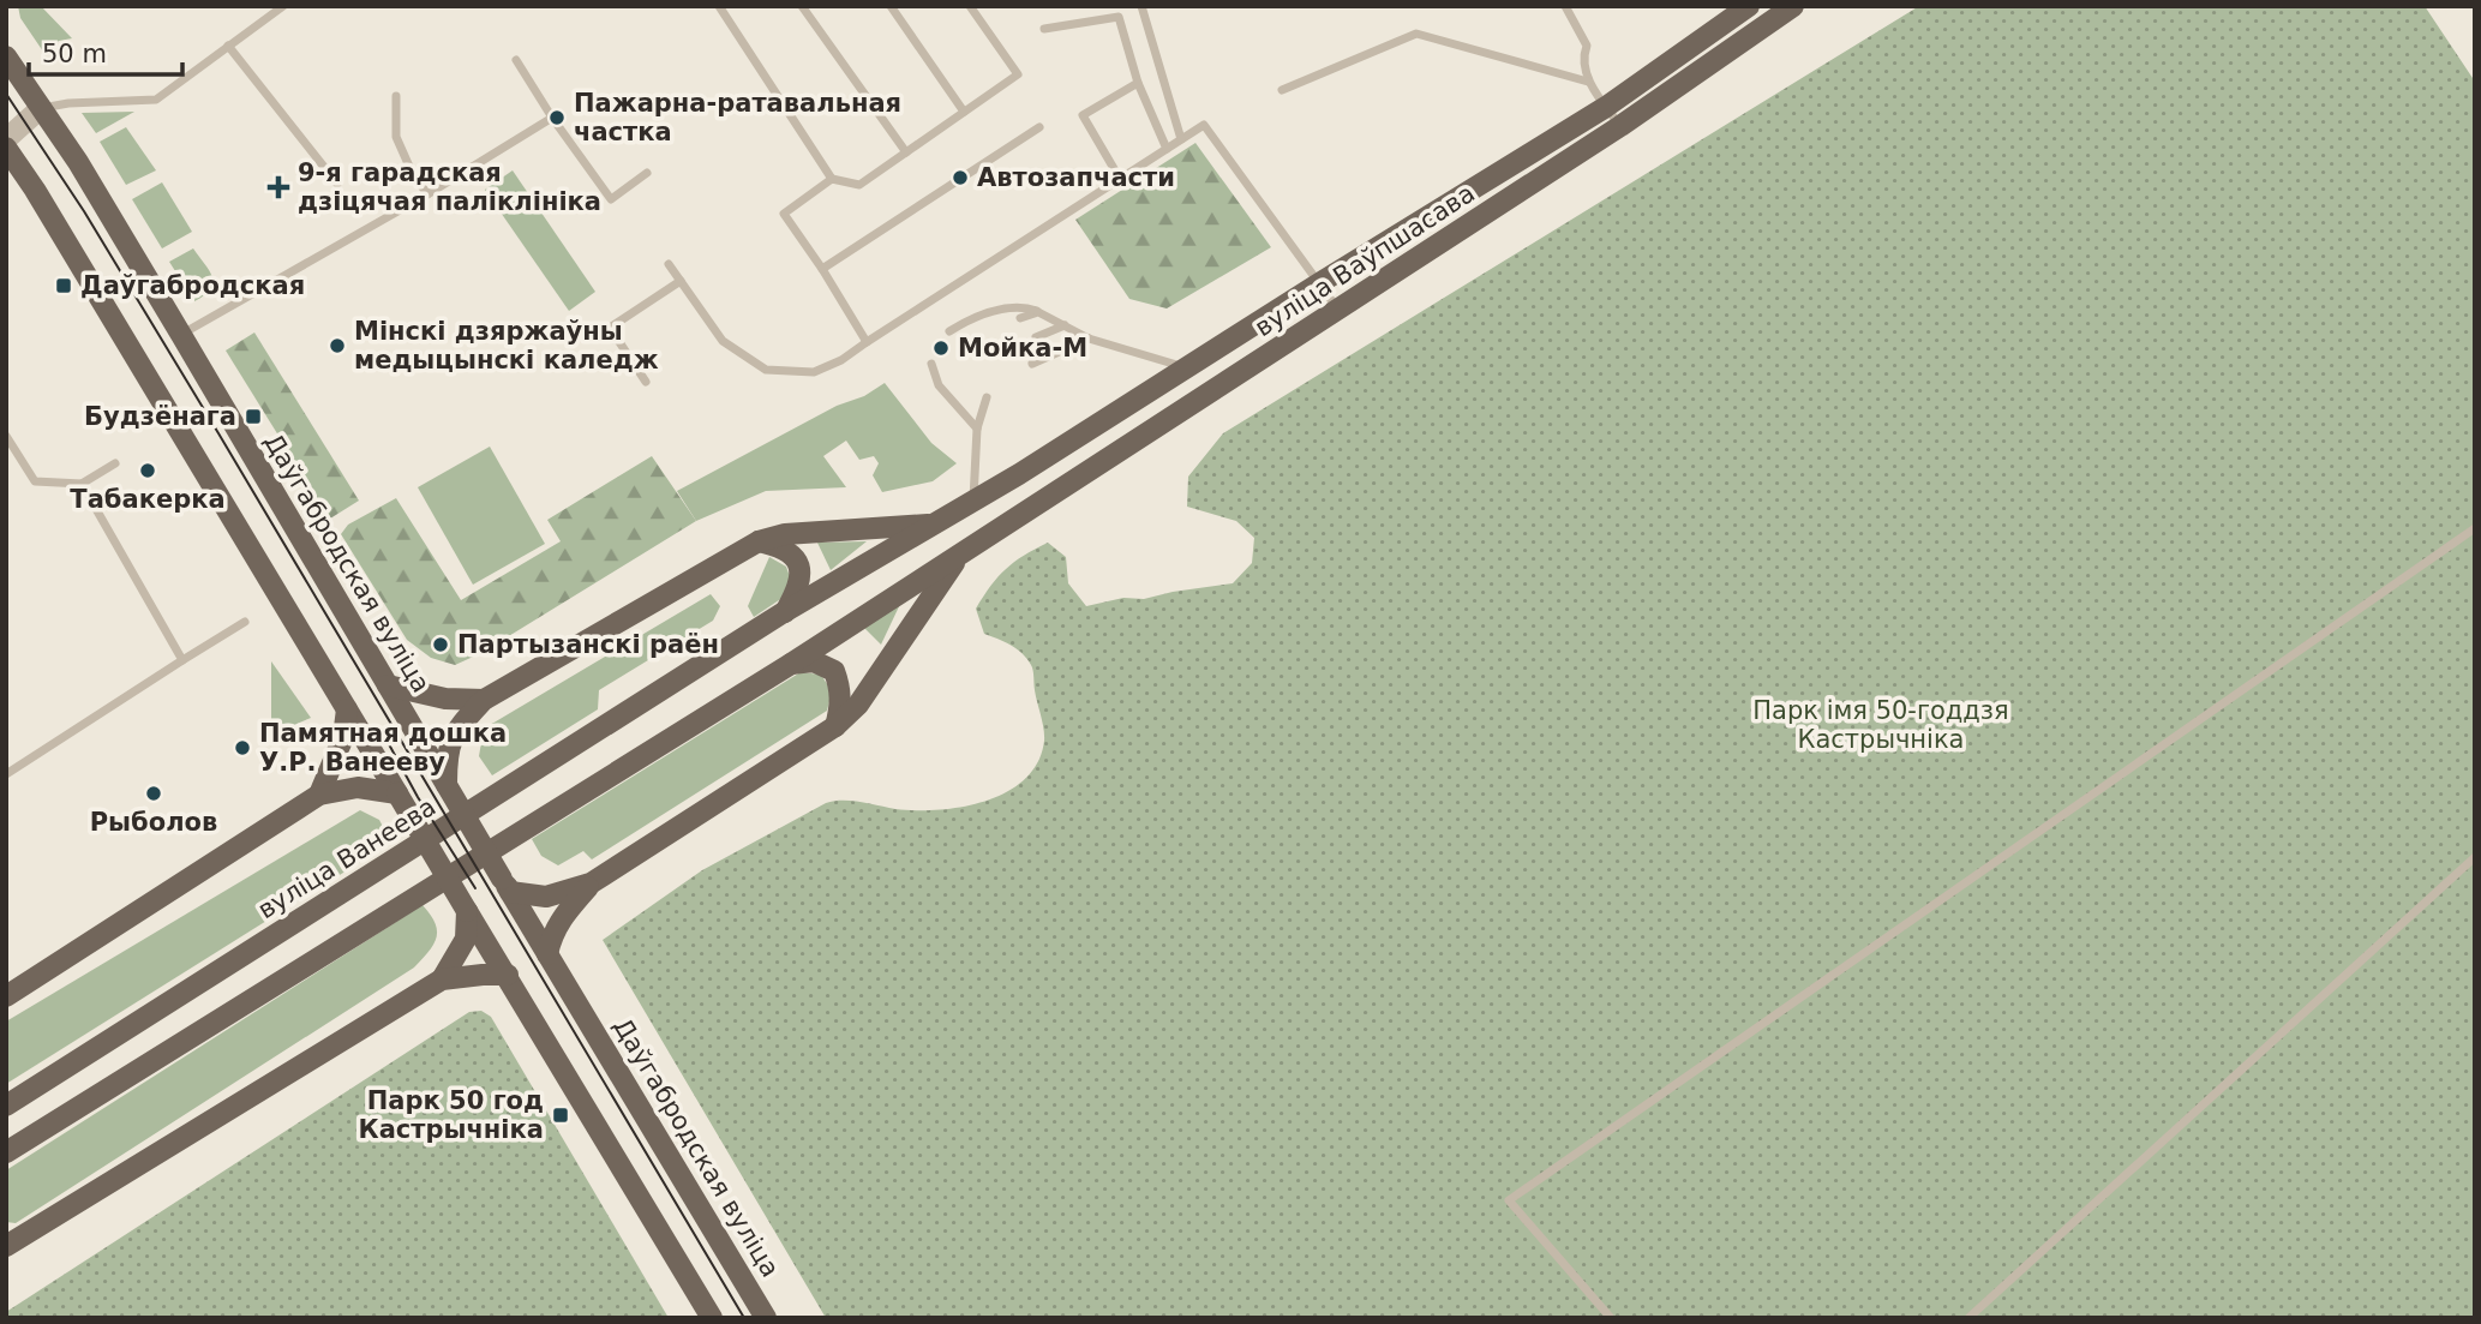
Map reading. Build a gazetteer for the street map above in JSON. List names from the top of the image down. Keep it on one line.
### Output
{"streets":{"main road":["вуліца Ваўпшасава","Даўгабродская вуліца","вуліца Ванеева"]},"crossings":[["вуліца Ваўпшасава","вуліца Ванеева"]],"parks":["Парк імя 50-годдзя Кастрычніка"],"places":{"other":["Пажарна-ратавальная частка","Автозапчасти","Мінскі дзяржаўны медыцынскі каледж","Мойка-М","Табакерка","Партызанскі раён","Памятная дошка У.Р. Ванееву","Рыболов"],"health":["9-я гарадская дзіцячая паліклініка"],"transit":["Даўгабродская","Будзёнага","Парк 50 год Кастрычніка"]},"scale_bar":"50 m"}
